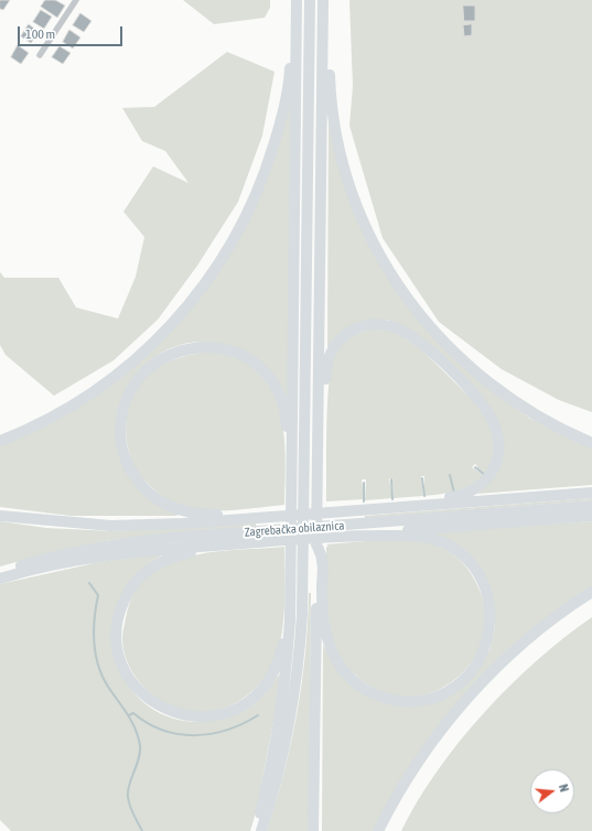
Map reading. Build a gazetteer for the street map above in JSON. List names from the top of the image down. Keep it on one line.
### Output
{"streets":{"highway":["Zagrebačka obilaznica"]},"scale_bar":"100 m","north":"right"}
